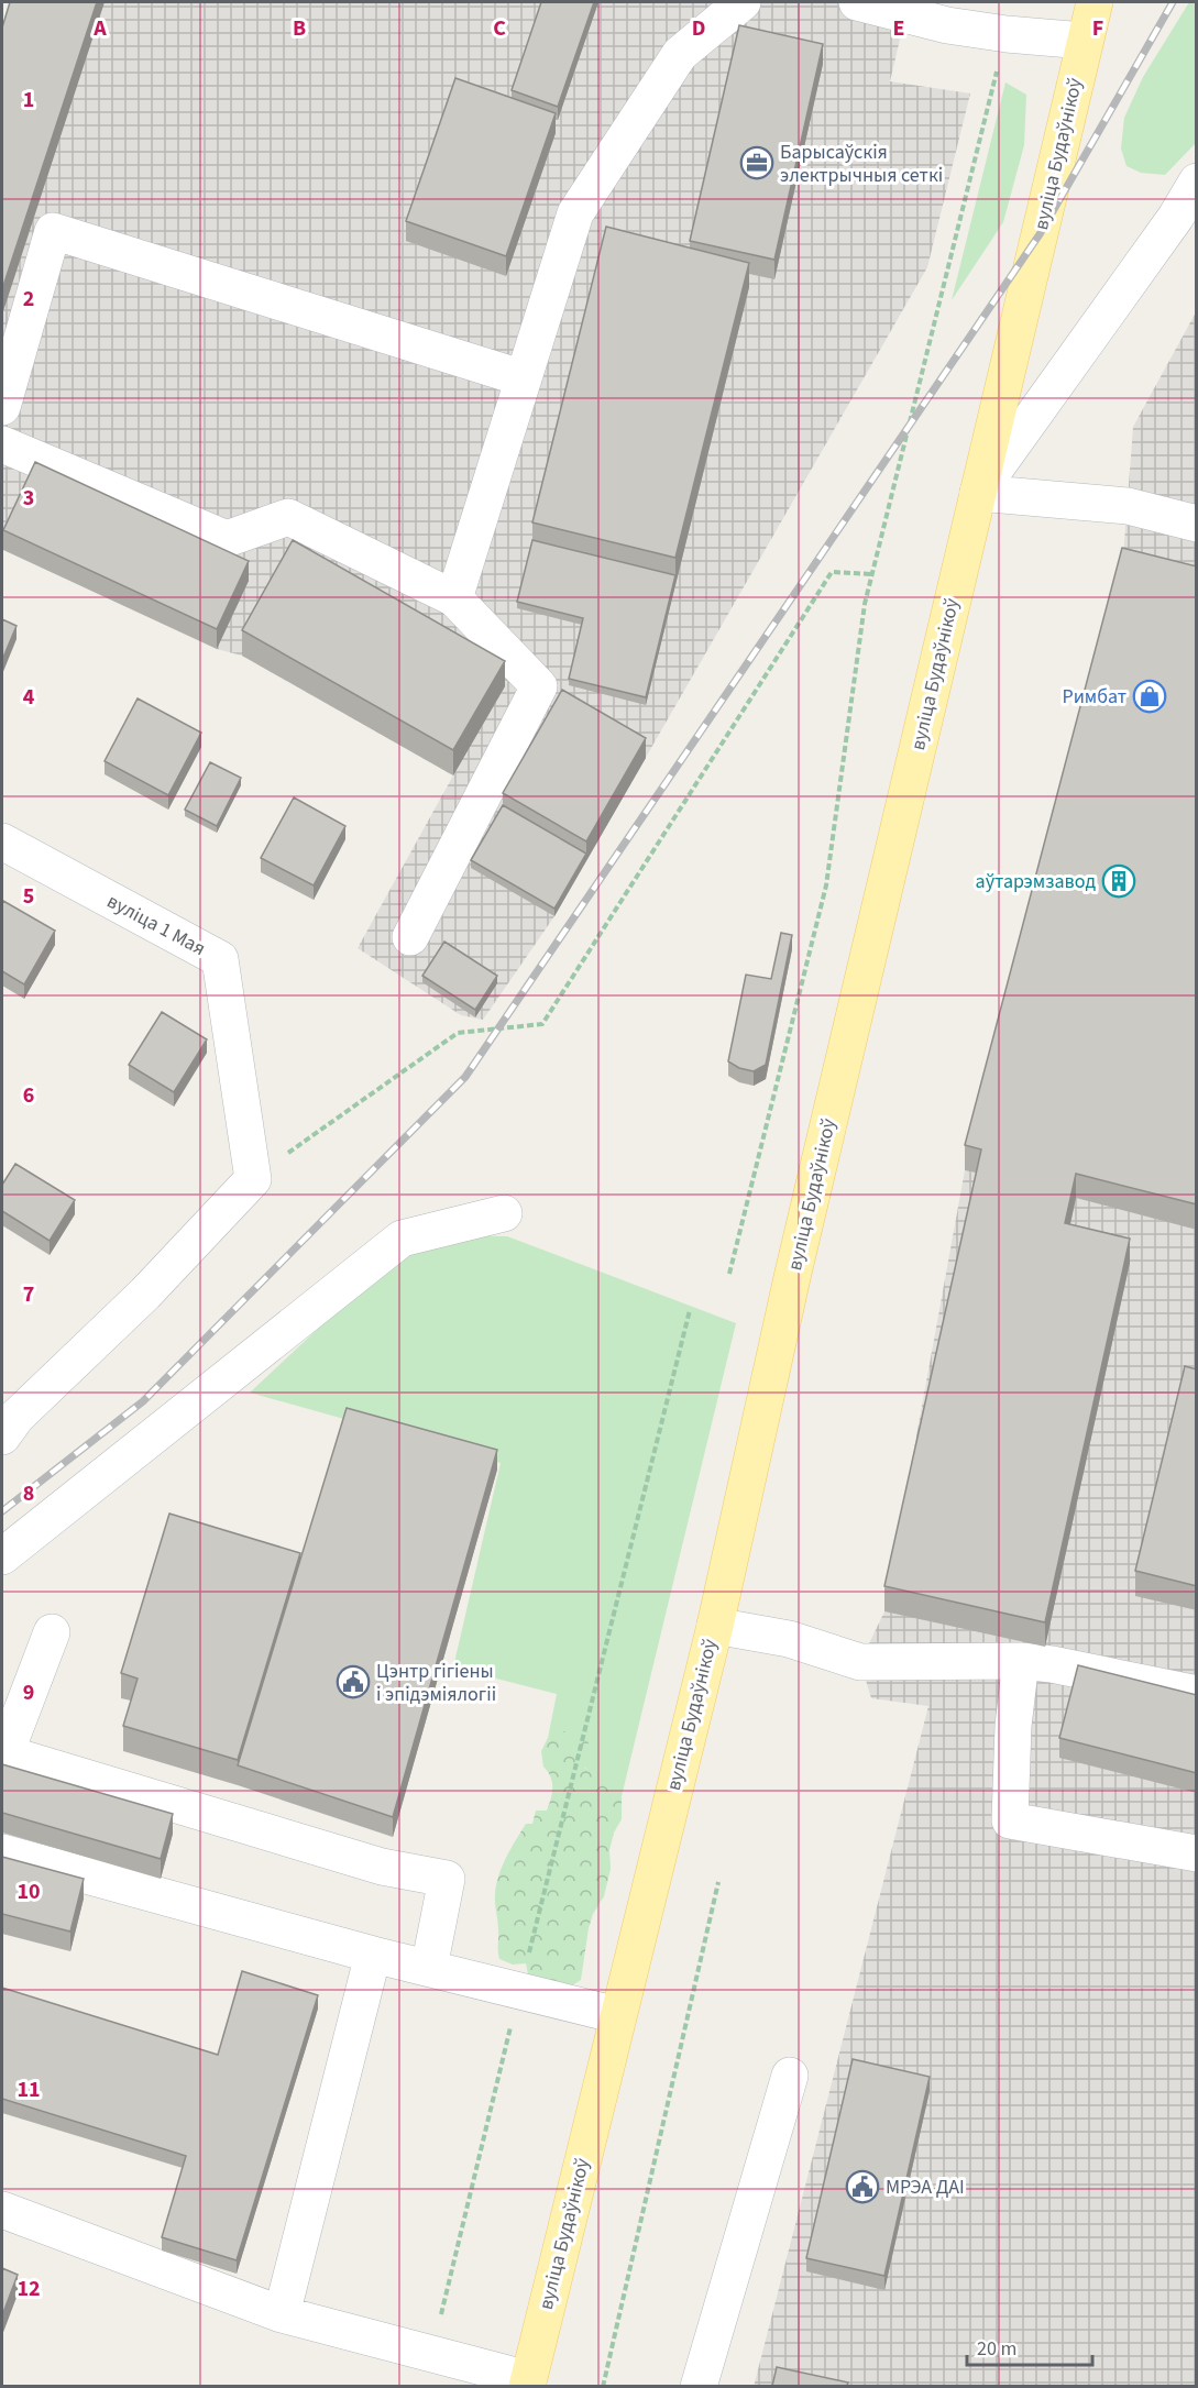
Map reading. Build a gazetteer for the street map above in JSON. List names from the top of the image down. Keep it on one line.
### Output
{"streets":{"main road":["вуліца Будаўнікоў"],"street":["вуліца 1 Мая"]},"places":{"office":["Барысаўскія электрычныя сеткі"],"shop":["Римбат"],"building":["аўтарэмзавод"],"public building":["Цэнтр гігіены і эпідэміялогіі","МРЭА ДАІ"]},"scale_bar":"20 m","grid":{"columns":["A","B","C","D","E","F"],"rows":["1","2","3","4","5","6","7","8","9","10","11","12"]}}
